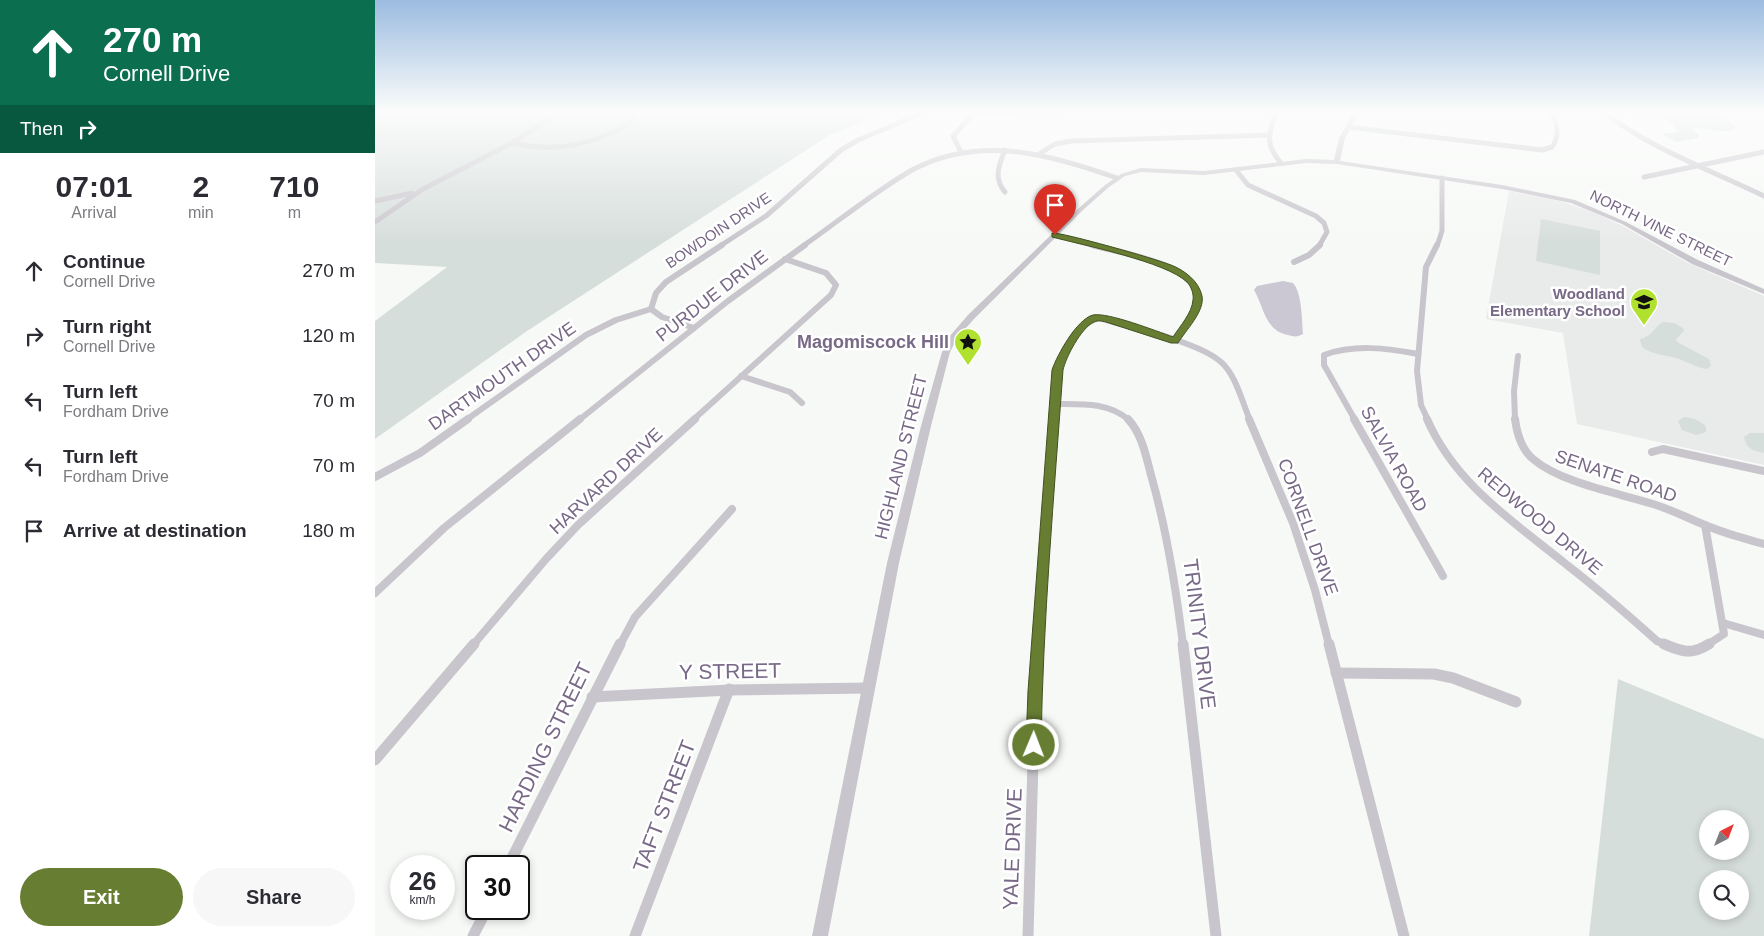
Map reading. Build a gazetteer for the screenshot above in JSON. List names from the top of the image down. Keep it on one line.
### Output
{"streets":{"street":["NORTH VINE STREET","BOWDOIN DRIVE","PURDUE DRIVE","DARTMOUTH DRIVE","HIGHLAND STREET","SALVIA ROAD","SENATE ROAD","HARVARD DRIVE","REDWOOD DRIVE","CORNELL DRIVE","TRINITY DRIVE","Y STREET","HARDING STREET","TAFT STREET","YALE DRIVE"]},"crossings":[["NORTH VINE STREET","HIGHLAND STREET"],["NORTH VINE STREET","REDWOOD DRIVE"],["BOWDOIN DRIVE","DARTMOUTH DRIVE"],["PURDUE DRIVE","HIGHLAND STREET"],["PURDUE DRIVE","HARVARD DRIVE"],["HIGHLAND STREET","Y STREET"],["SALVIA ROAD","REDWOOD DRIVE"],["CORNELL DRIVE","TRINITY DRIVE"],["CORNELL DRIVE","YALE DRIVE"],["TRINITY DRIVE","YALE DRIVE"],["Y STREET","HARDING STREET"],["Y STREET","TAFT STREET"]],"places":{"school or university":["Woodland Elementary School"],"place":["Magomiscock Hill"]},"north":"top right","page":{"turn":["270 m","Cornell Drive"],"then":"Then","eta":["07:01","Arrival","2","min","710","m"],"list":[{"name":"Continue","note":"Cornell Drive","value":"270 m"},{"name":"Turn right","note":"Cornell Drive","value":"120 m"},{"name":"Turn left","note":"Fordham Drive","value":"70 m"},{"name":"Turn left","note":"Fordham Drive","value":"70 m"},{"name":"Arrive at destination","value":"180 m"}],"speed":"26 km/h","limit":"30","buttons":["Exit","Share"]}}
